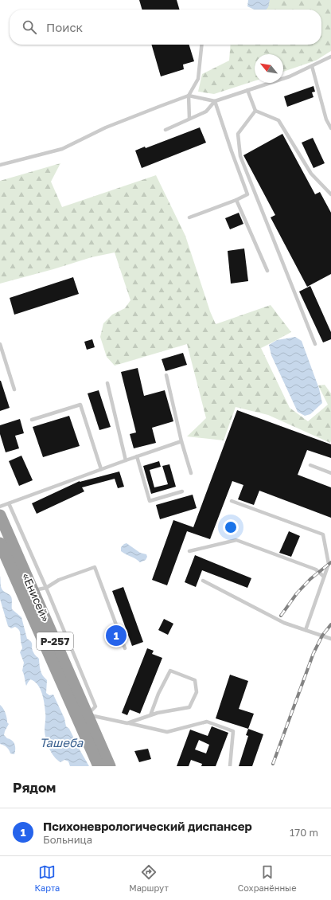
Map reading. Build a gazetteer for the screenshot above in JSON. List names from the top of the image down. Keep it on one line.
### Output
{"streets":{"highway":["«Енисей»","Р-257"]},"water":["Ташеба"],"north":"top left","page":{"search":"Поиск","pins":"1","heading":"Рядом","list":[{"mark":"1","name":"Психоневрологический диспансер","note":"Больница","value":"170 m"}],"nav":["Карта","Маршрут","Сохранённые"]}}
